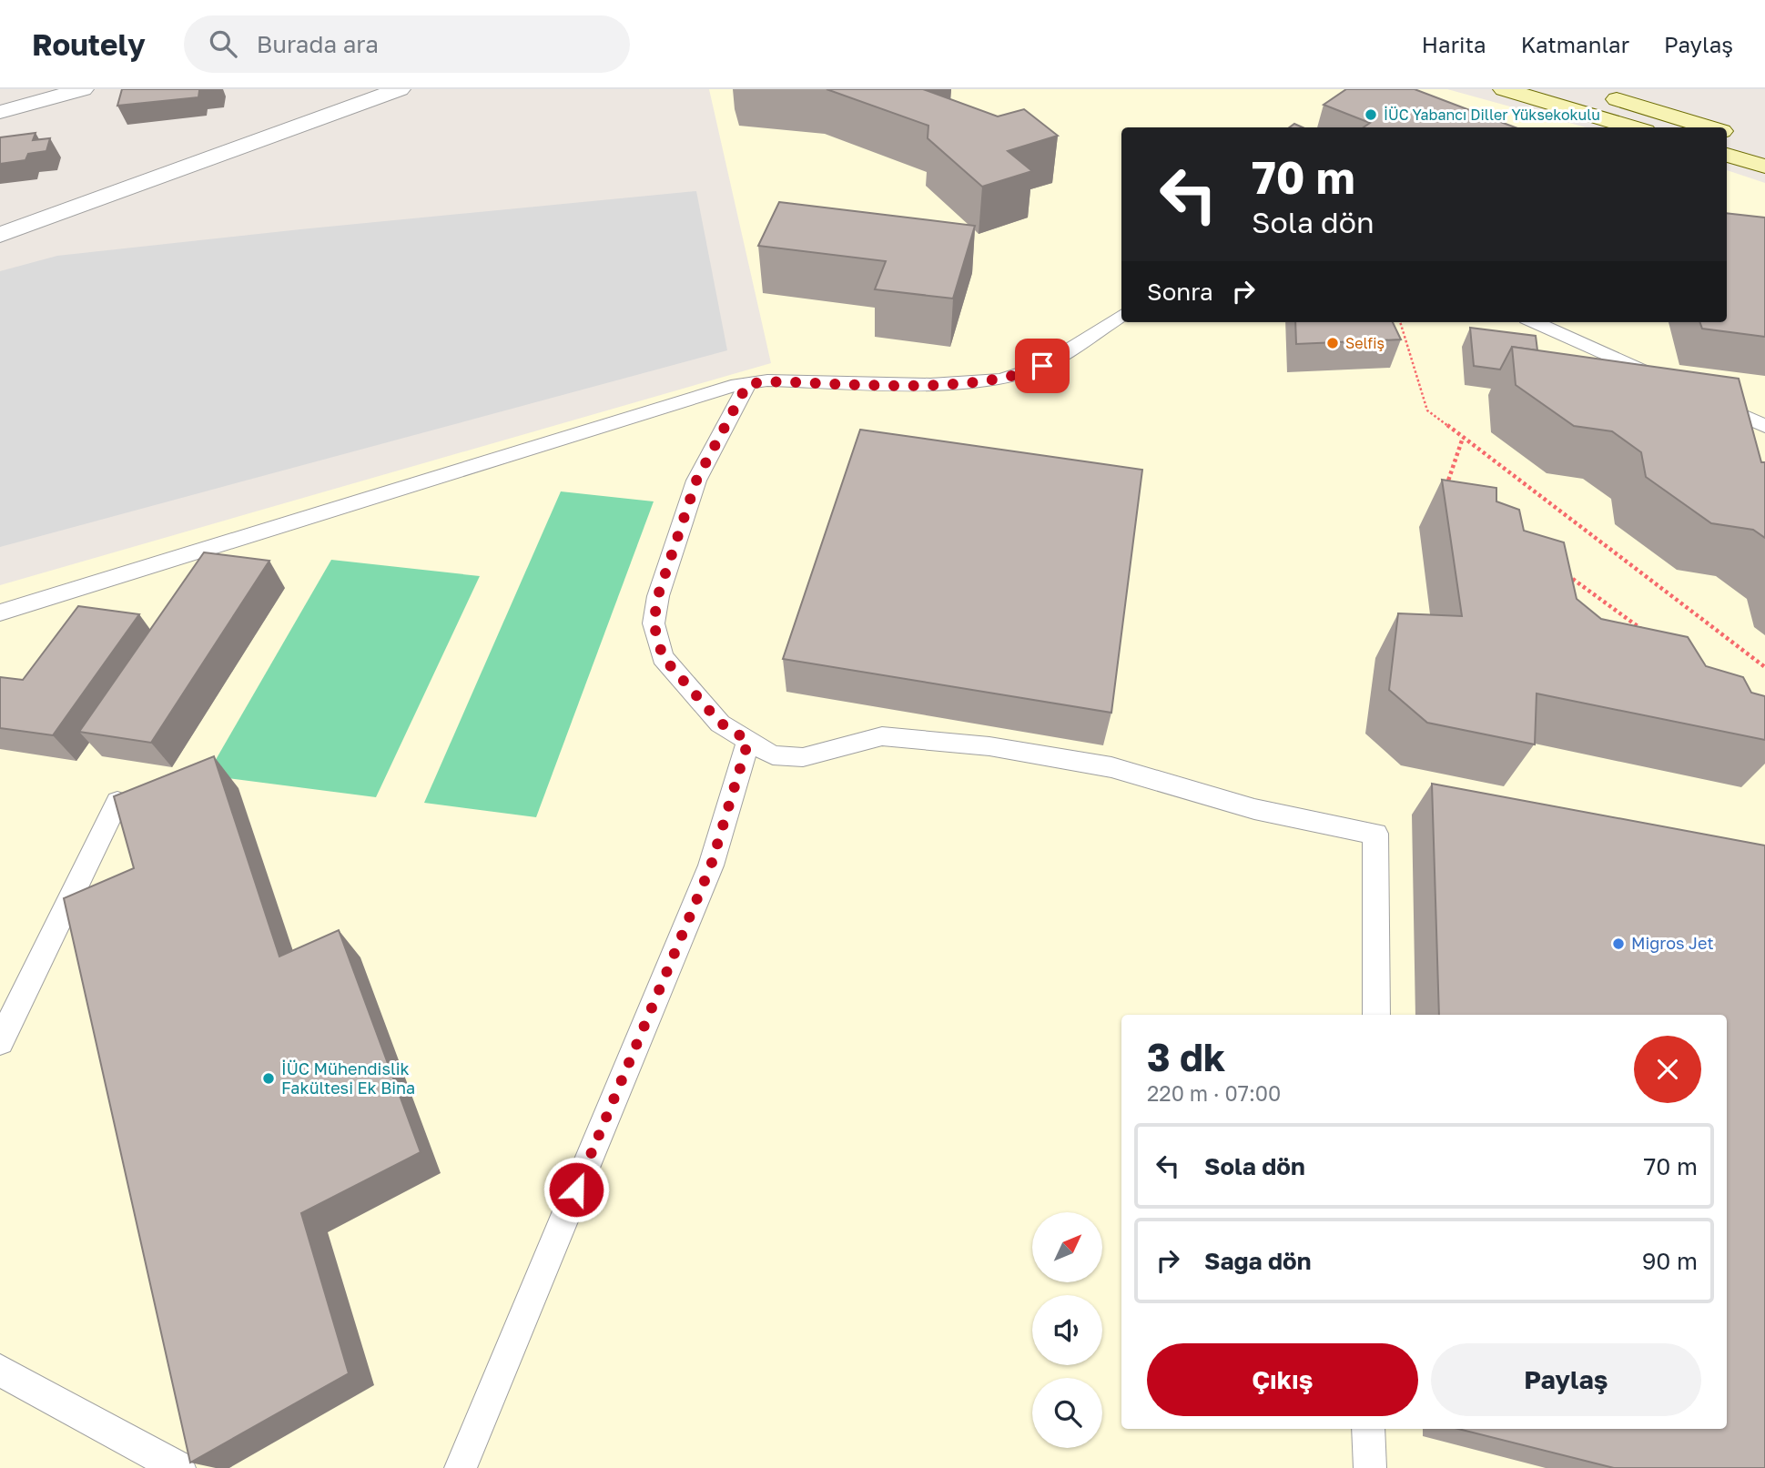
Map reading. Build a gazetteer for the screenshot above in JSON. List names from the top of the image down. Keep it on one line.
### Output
{"places":["İÜC Yabancı Diller Yüksekokulu","Selfiş","Migros Jet","İÜC Mühendislik Fakültesi Ek Bina"],"north":"top right","page":{"header":"Routely","search":"Burada ara","nav":["Harita","Katmanlar","Paylaş"],"turn":["70 m","Sola dön"],"then":"Sonra","heading":["3 dk","220 m · 07:00"],"list":[{"name":"Sola dön","value":"70 m"},{"name":"Sağa dön","value":"90 m"}],"buttons":["Çıkış","Paylaş"]}}
